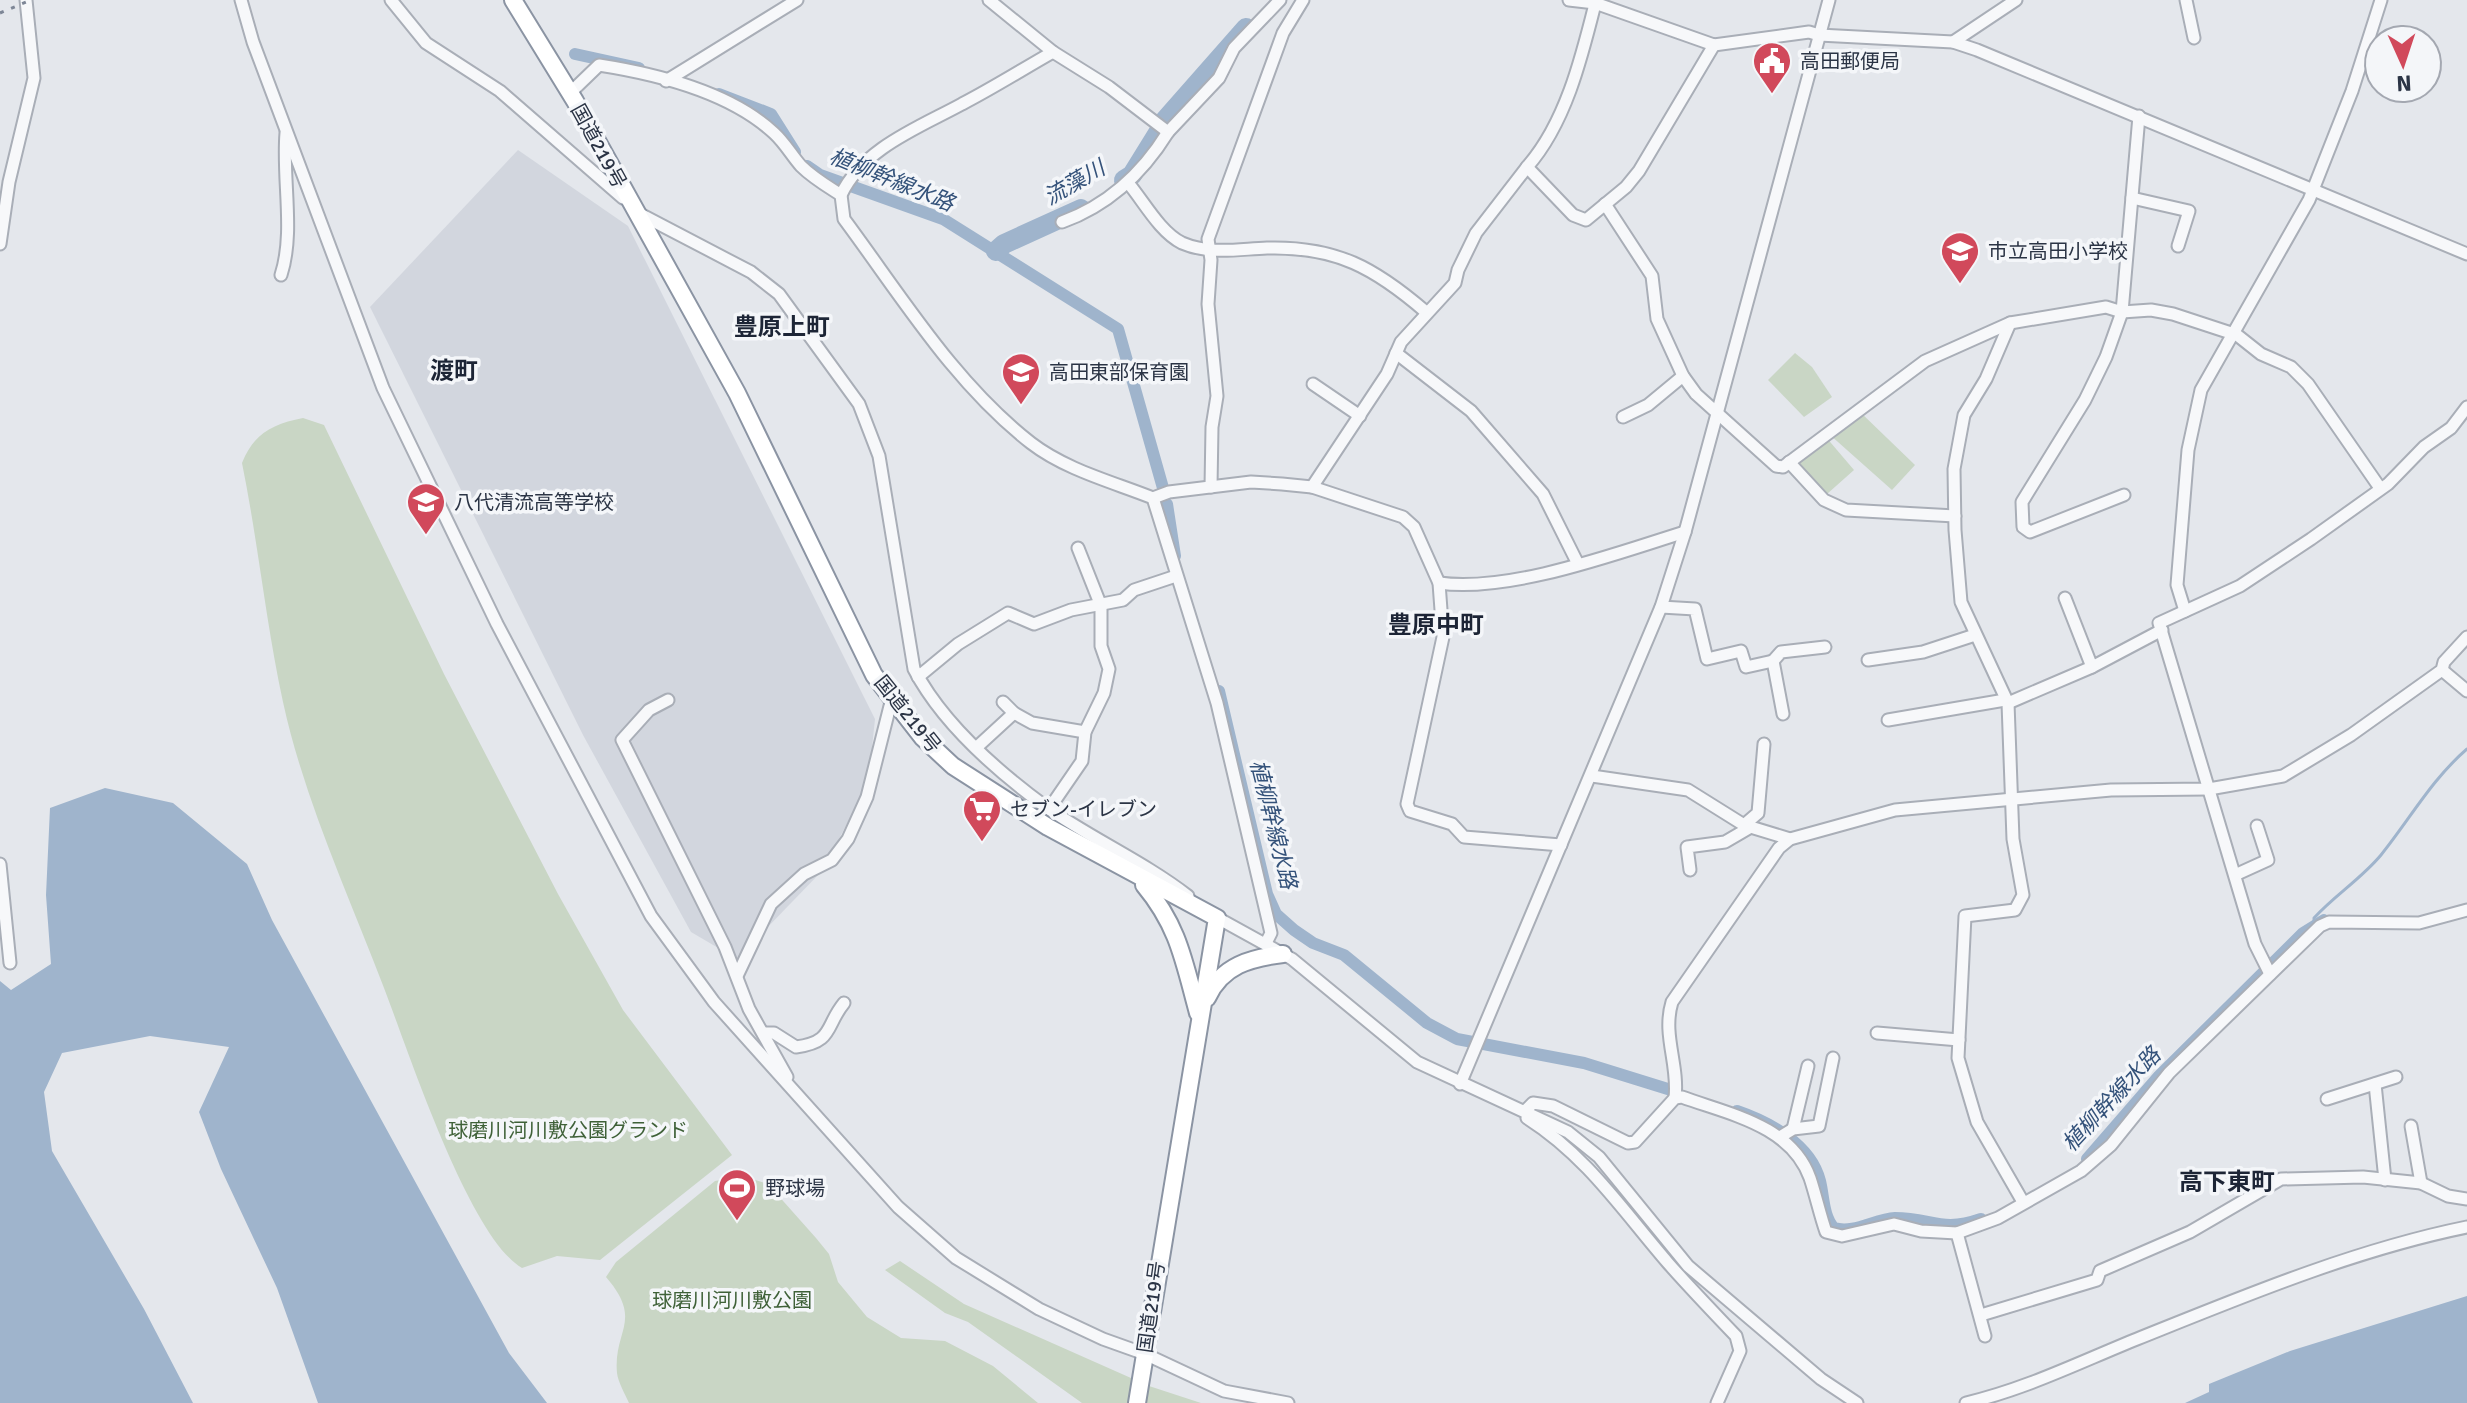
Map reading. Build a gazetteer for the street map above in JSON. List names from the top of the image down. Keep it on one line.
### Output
{"streets":{"highway":["国道219号"]},"districts":["豊原上町","渡町","豊原中町","高下東町"],"water":["植柳幹線水路","流藻川"],"parks":["球磨川河川敷公園グランド","球磨川河川敷公園"],"places":{"public building":["高田郵便局"],"school or university":["市立高田小学校","高田東部保育園","八代清流高等学校"],"supermarket":["セブン-イレブン"],"sports":["野球場"]},"north":"bottom"}
